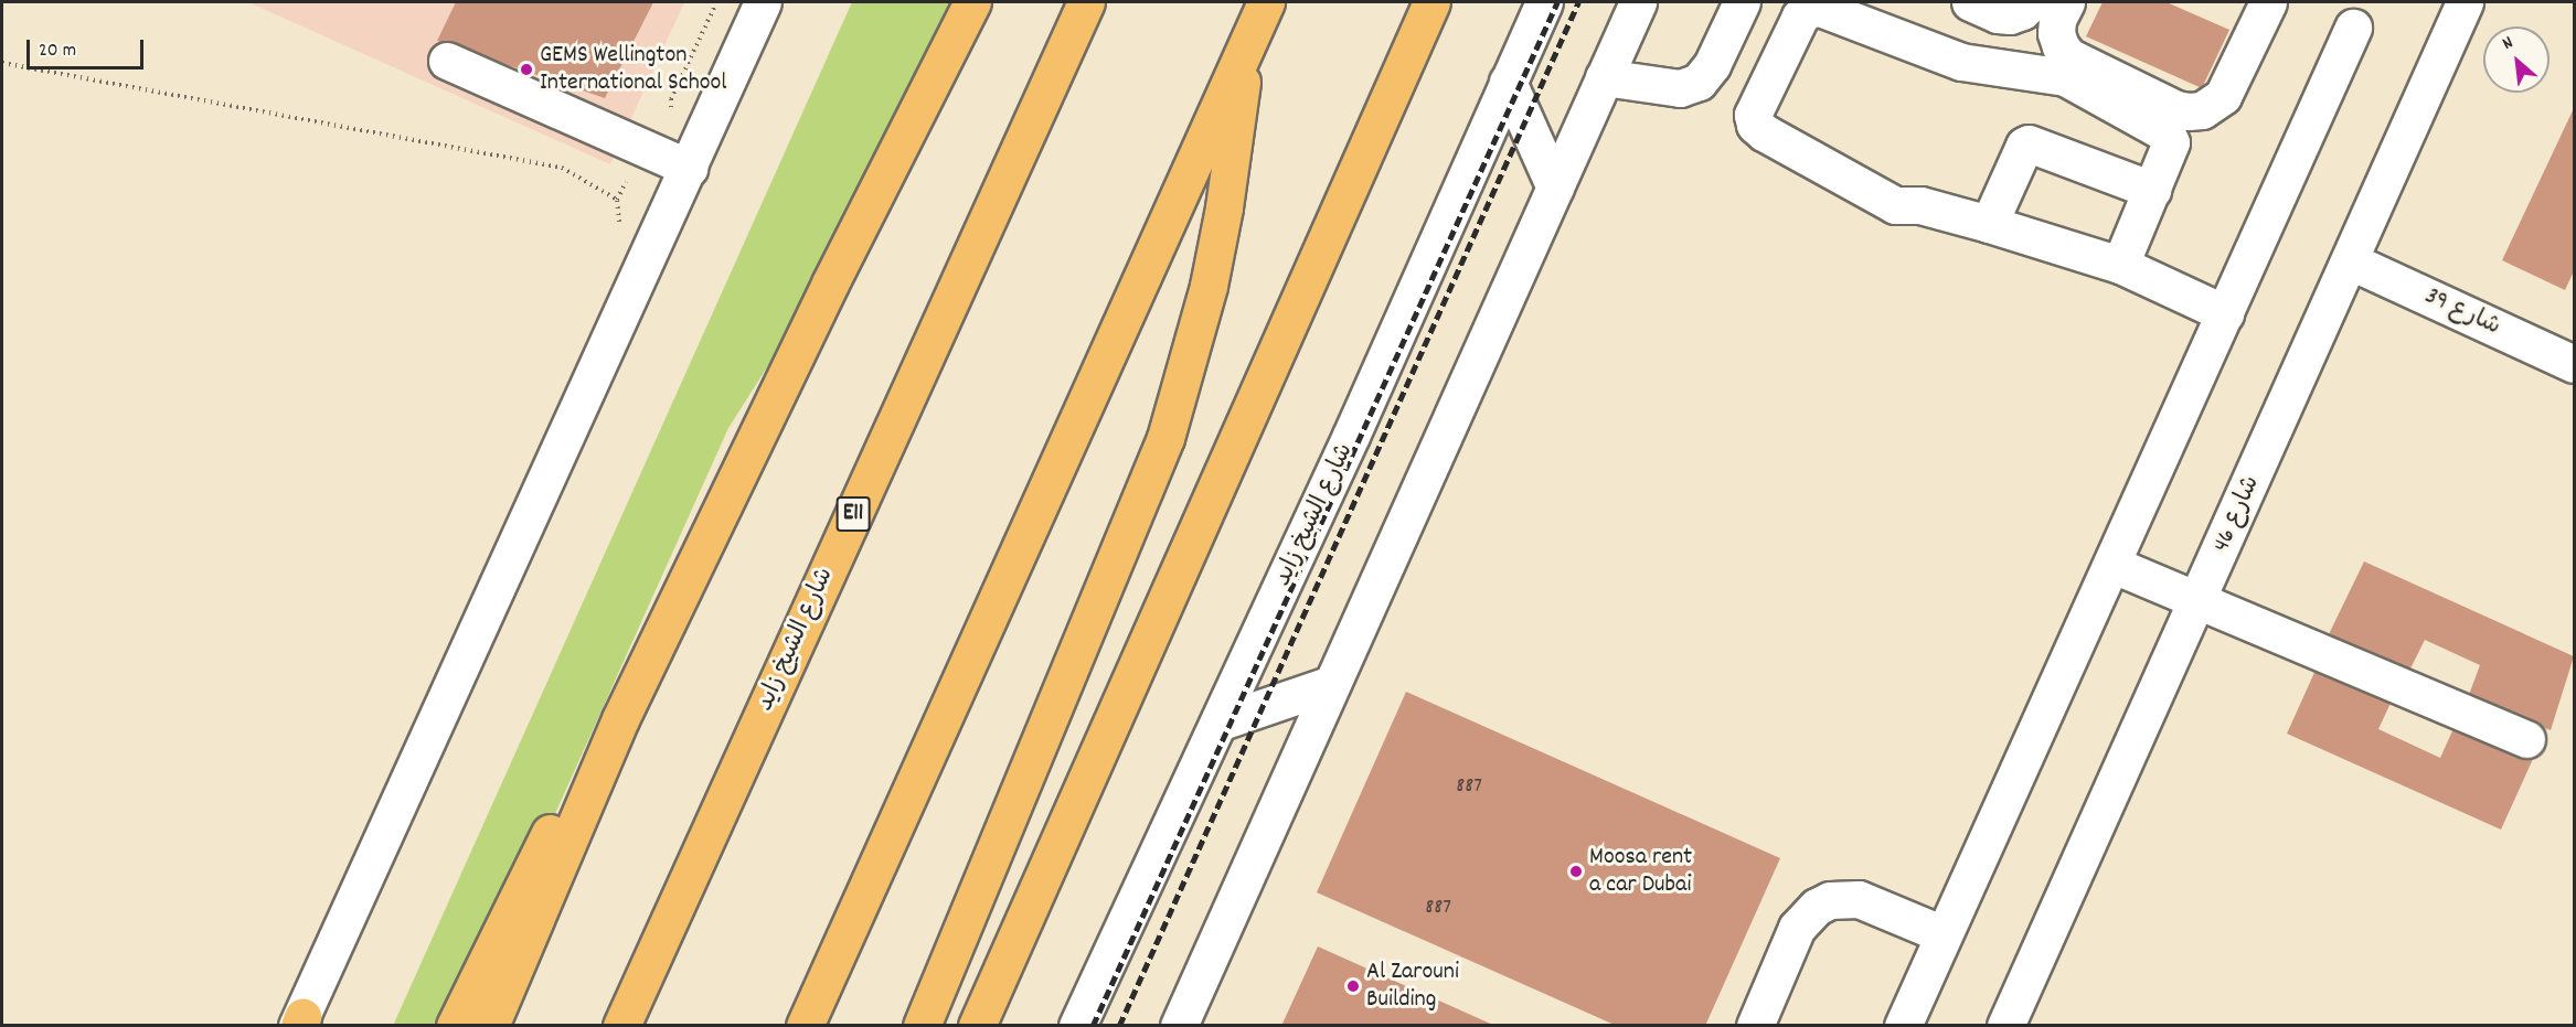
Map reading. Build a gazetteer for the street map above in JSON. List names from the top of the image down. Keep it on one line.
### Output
{"streets":{"highway":["E11","شارع الشيخ زايد"],"street":["شارع 39","شارع 46"]},"crossings":[["شارع 39","شارع 46"]],"places":["GEMS Wellington International School","Moosa rent a car Dubai","Al Zarouni Building"],"house_numbers":["887","887"],"scale_bar":"20 m","north":"top left"}
